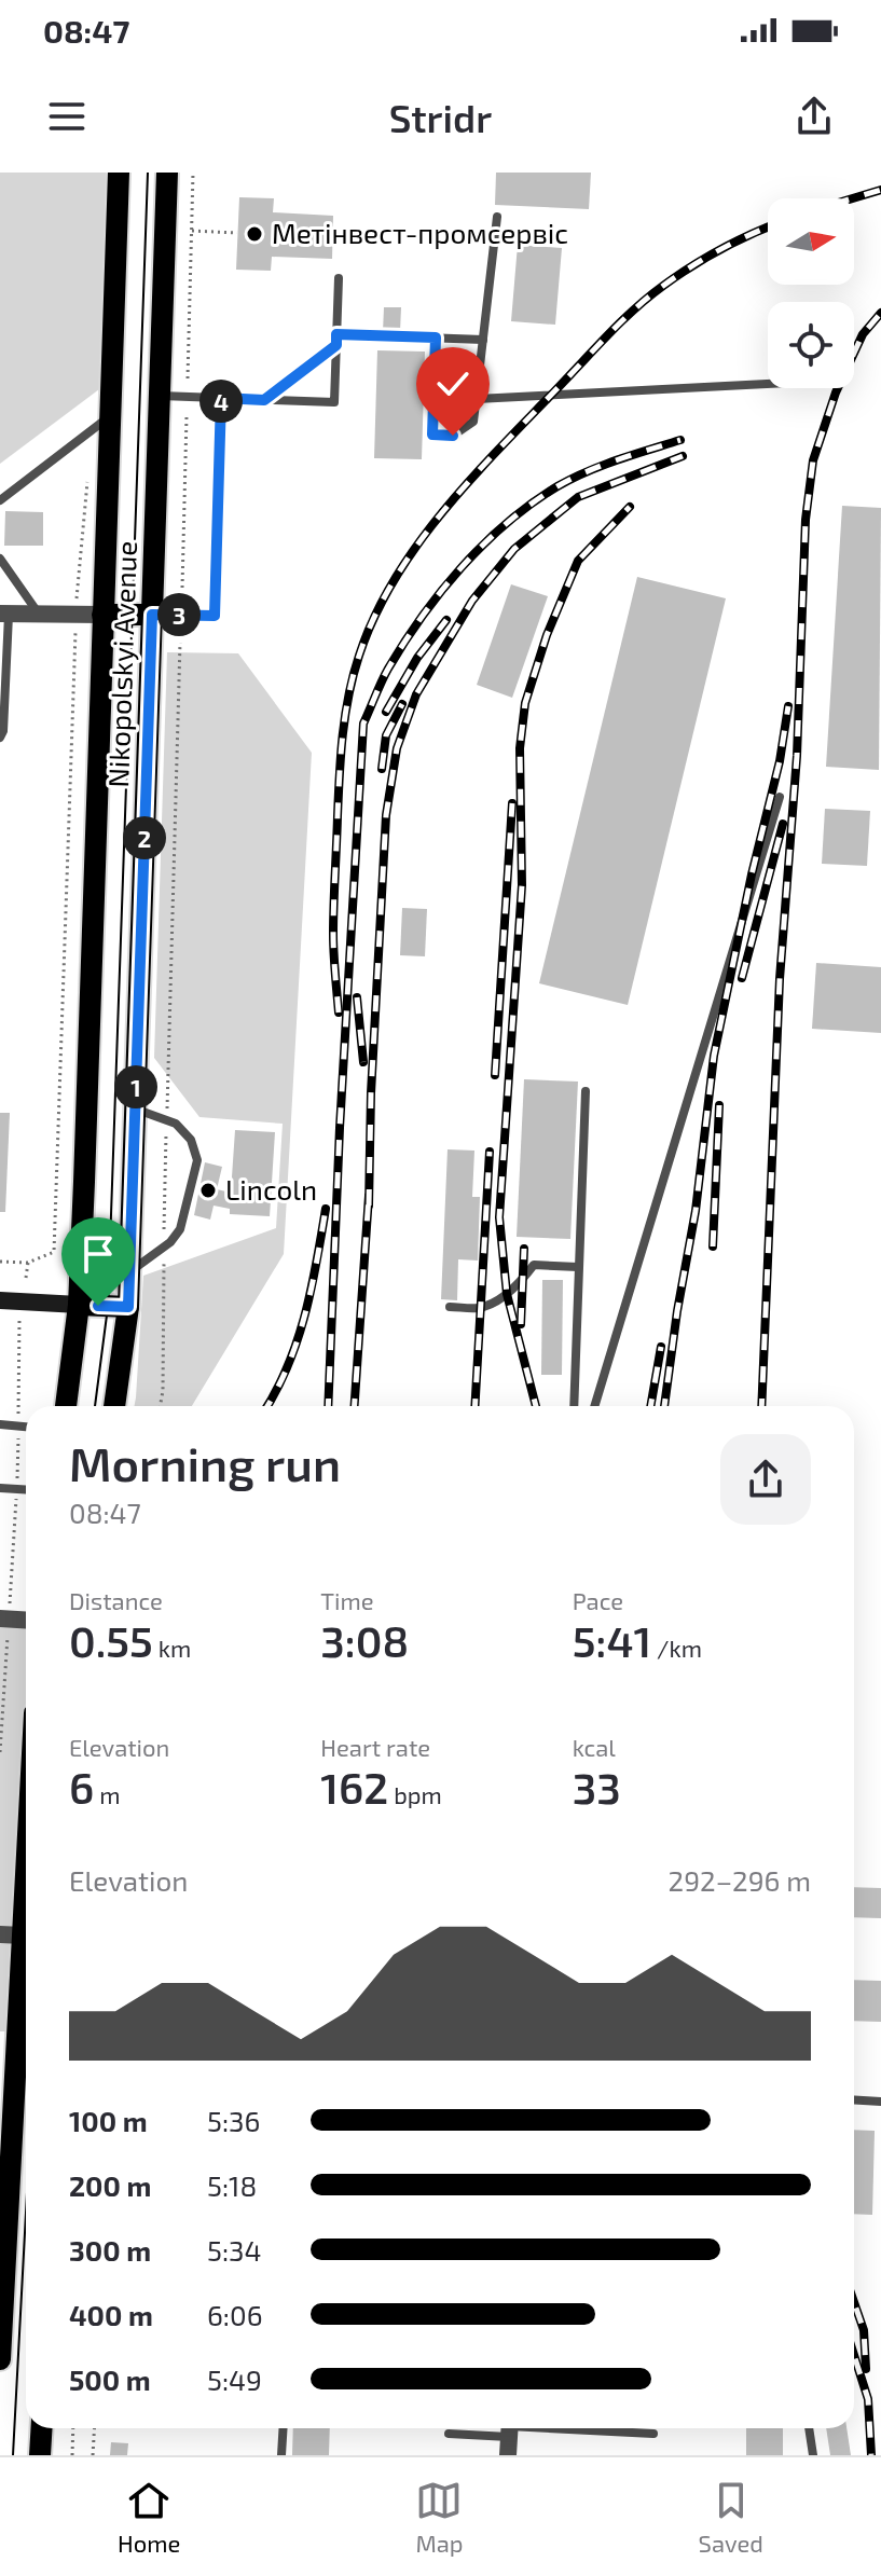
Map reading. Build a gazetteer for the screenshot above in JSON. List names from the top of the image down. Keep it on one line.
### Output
{"streets":{"main road":["Nikopolskyi Avenue"]},"places":["Метінвест-промсервіс","Lincoln"],"north":"right","page":{"status":"08:47","header":"Stridr","pins":["4","3","2","1"],"heading":["Morning run","08:47"],"stats":[["Distance","0.55 km"],["Time","3:08"],["Pace","5:41 /km"],["Elevation","6 m"],["Heart rate","162 bpm"],["kcal","33"]],"chart":["Elevation","292–296 m"],"list":[{"name":"100 m","note":"5:36"},{"name":"200 m","note":"5:18"},{"name":"300 m","note":"5:34"},{"name":"400 m","note":"6:06"},{"name":"500 m","note":"5:49"}],"tabs":["Home","Map","Saved"]}}
